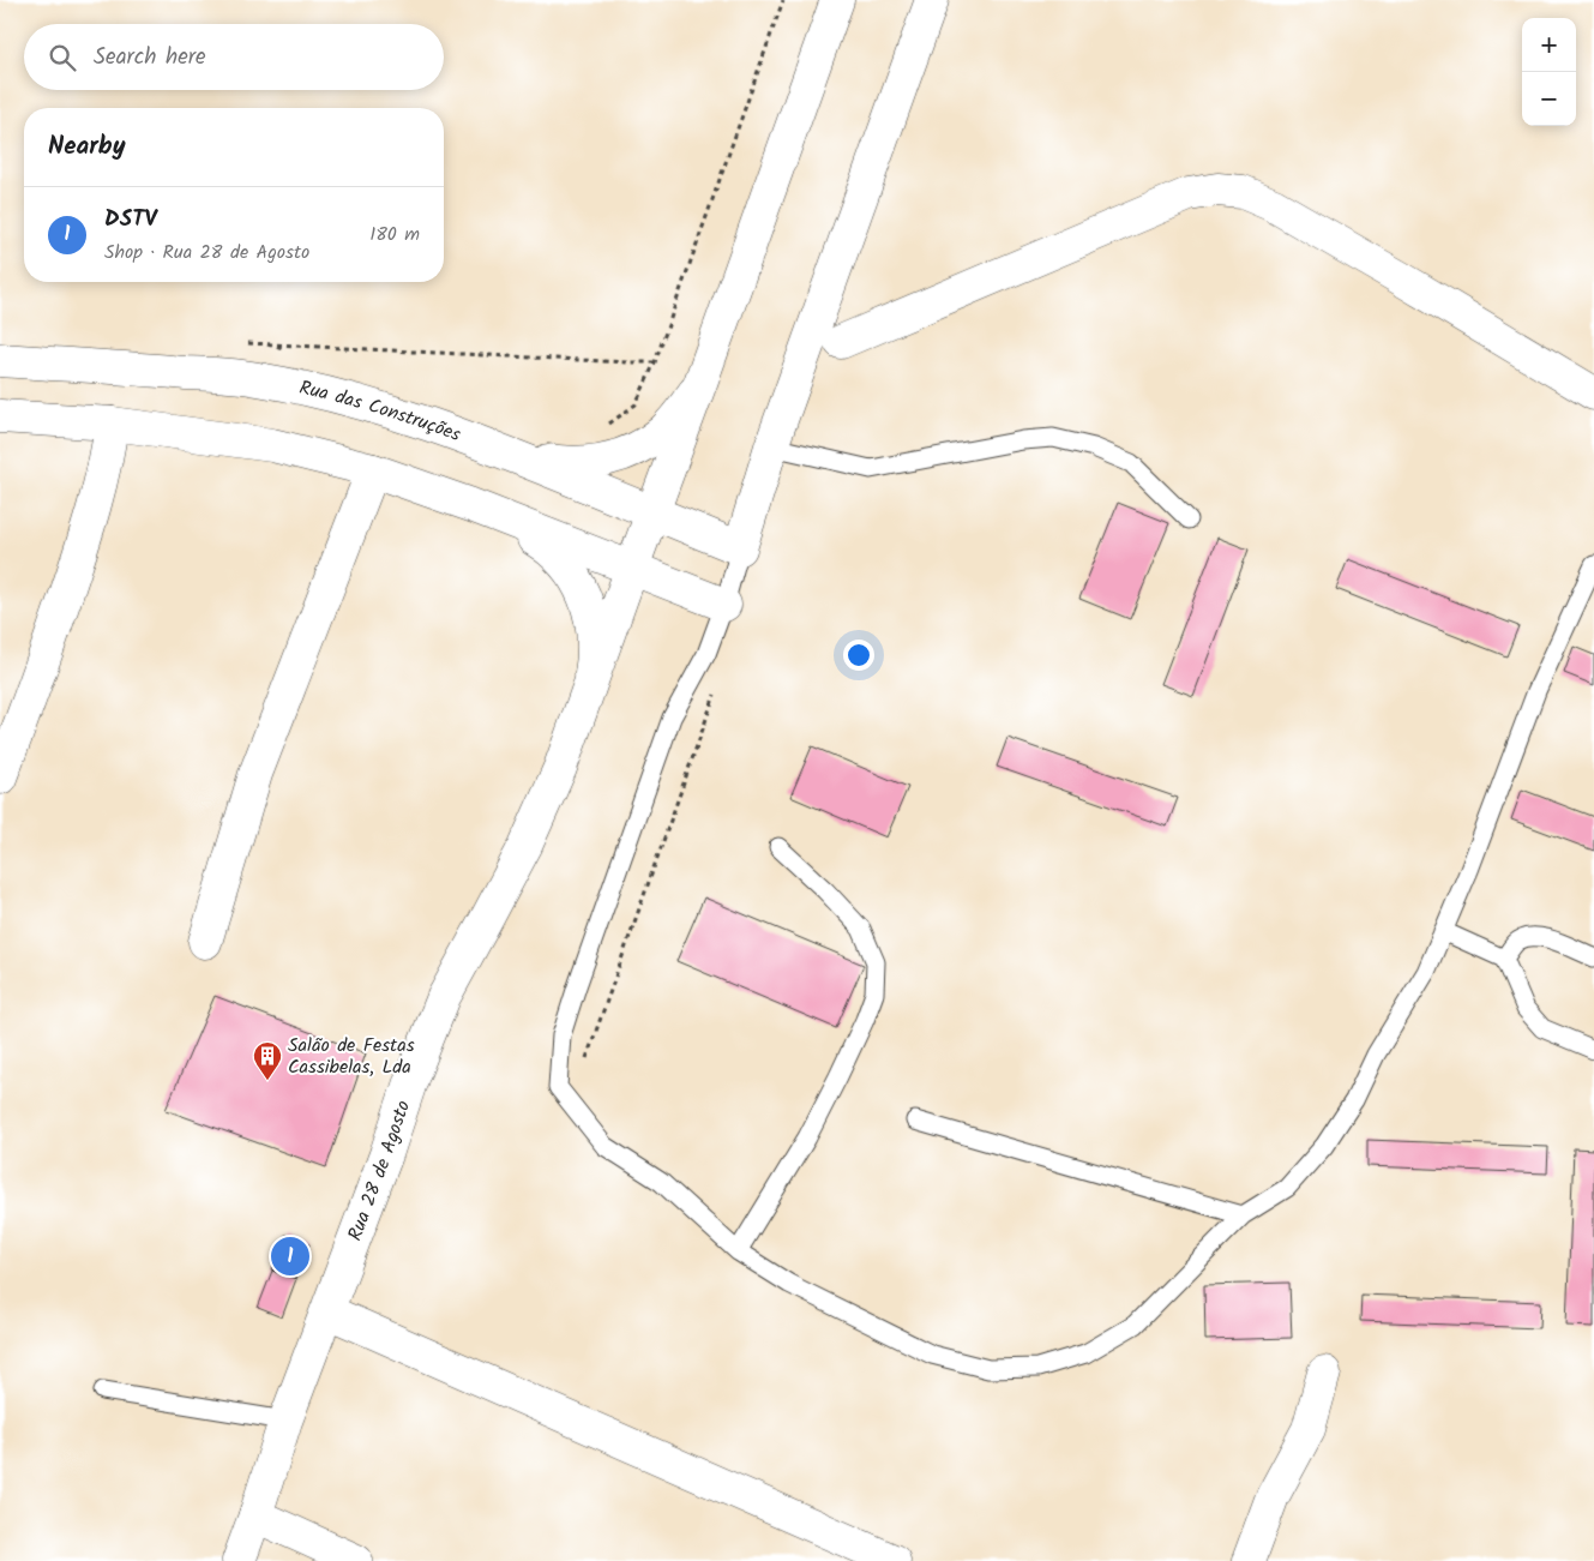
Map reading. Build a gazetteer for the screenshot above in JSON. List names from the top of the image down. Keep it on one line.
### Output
{"streets":{"street":["Rua das Construções","Rua 28 de Agosto"]},"places":{"building":["Salão de Festas Cassibelas, Lda"]},"page":{"map_buttons":["+","−"],"search":"Search here","heading":"Nearby","list":[{"mark":"1","name":"DSTV","note":"Shop · Rua 28 de Agosto","value":"180 m"}],"pins":"1"}}
